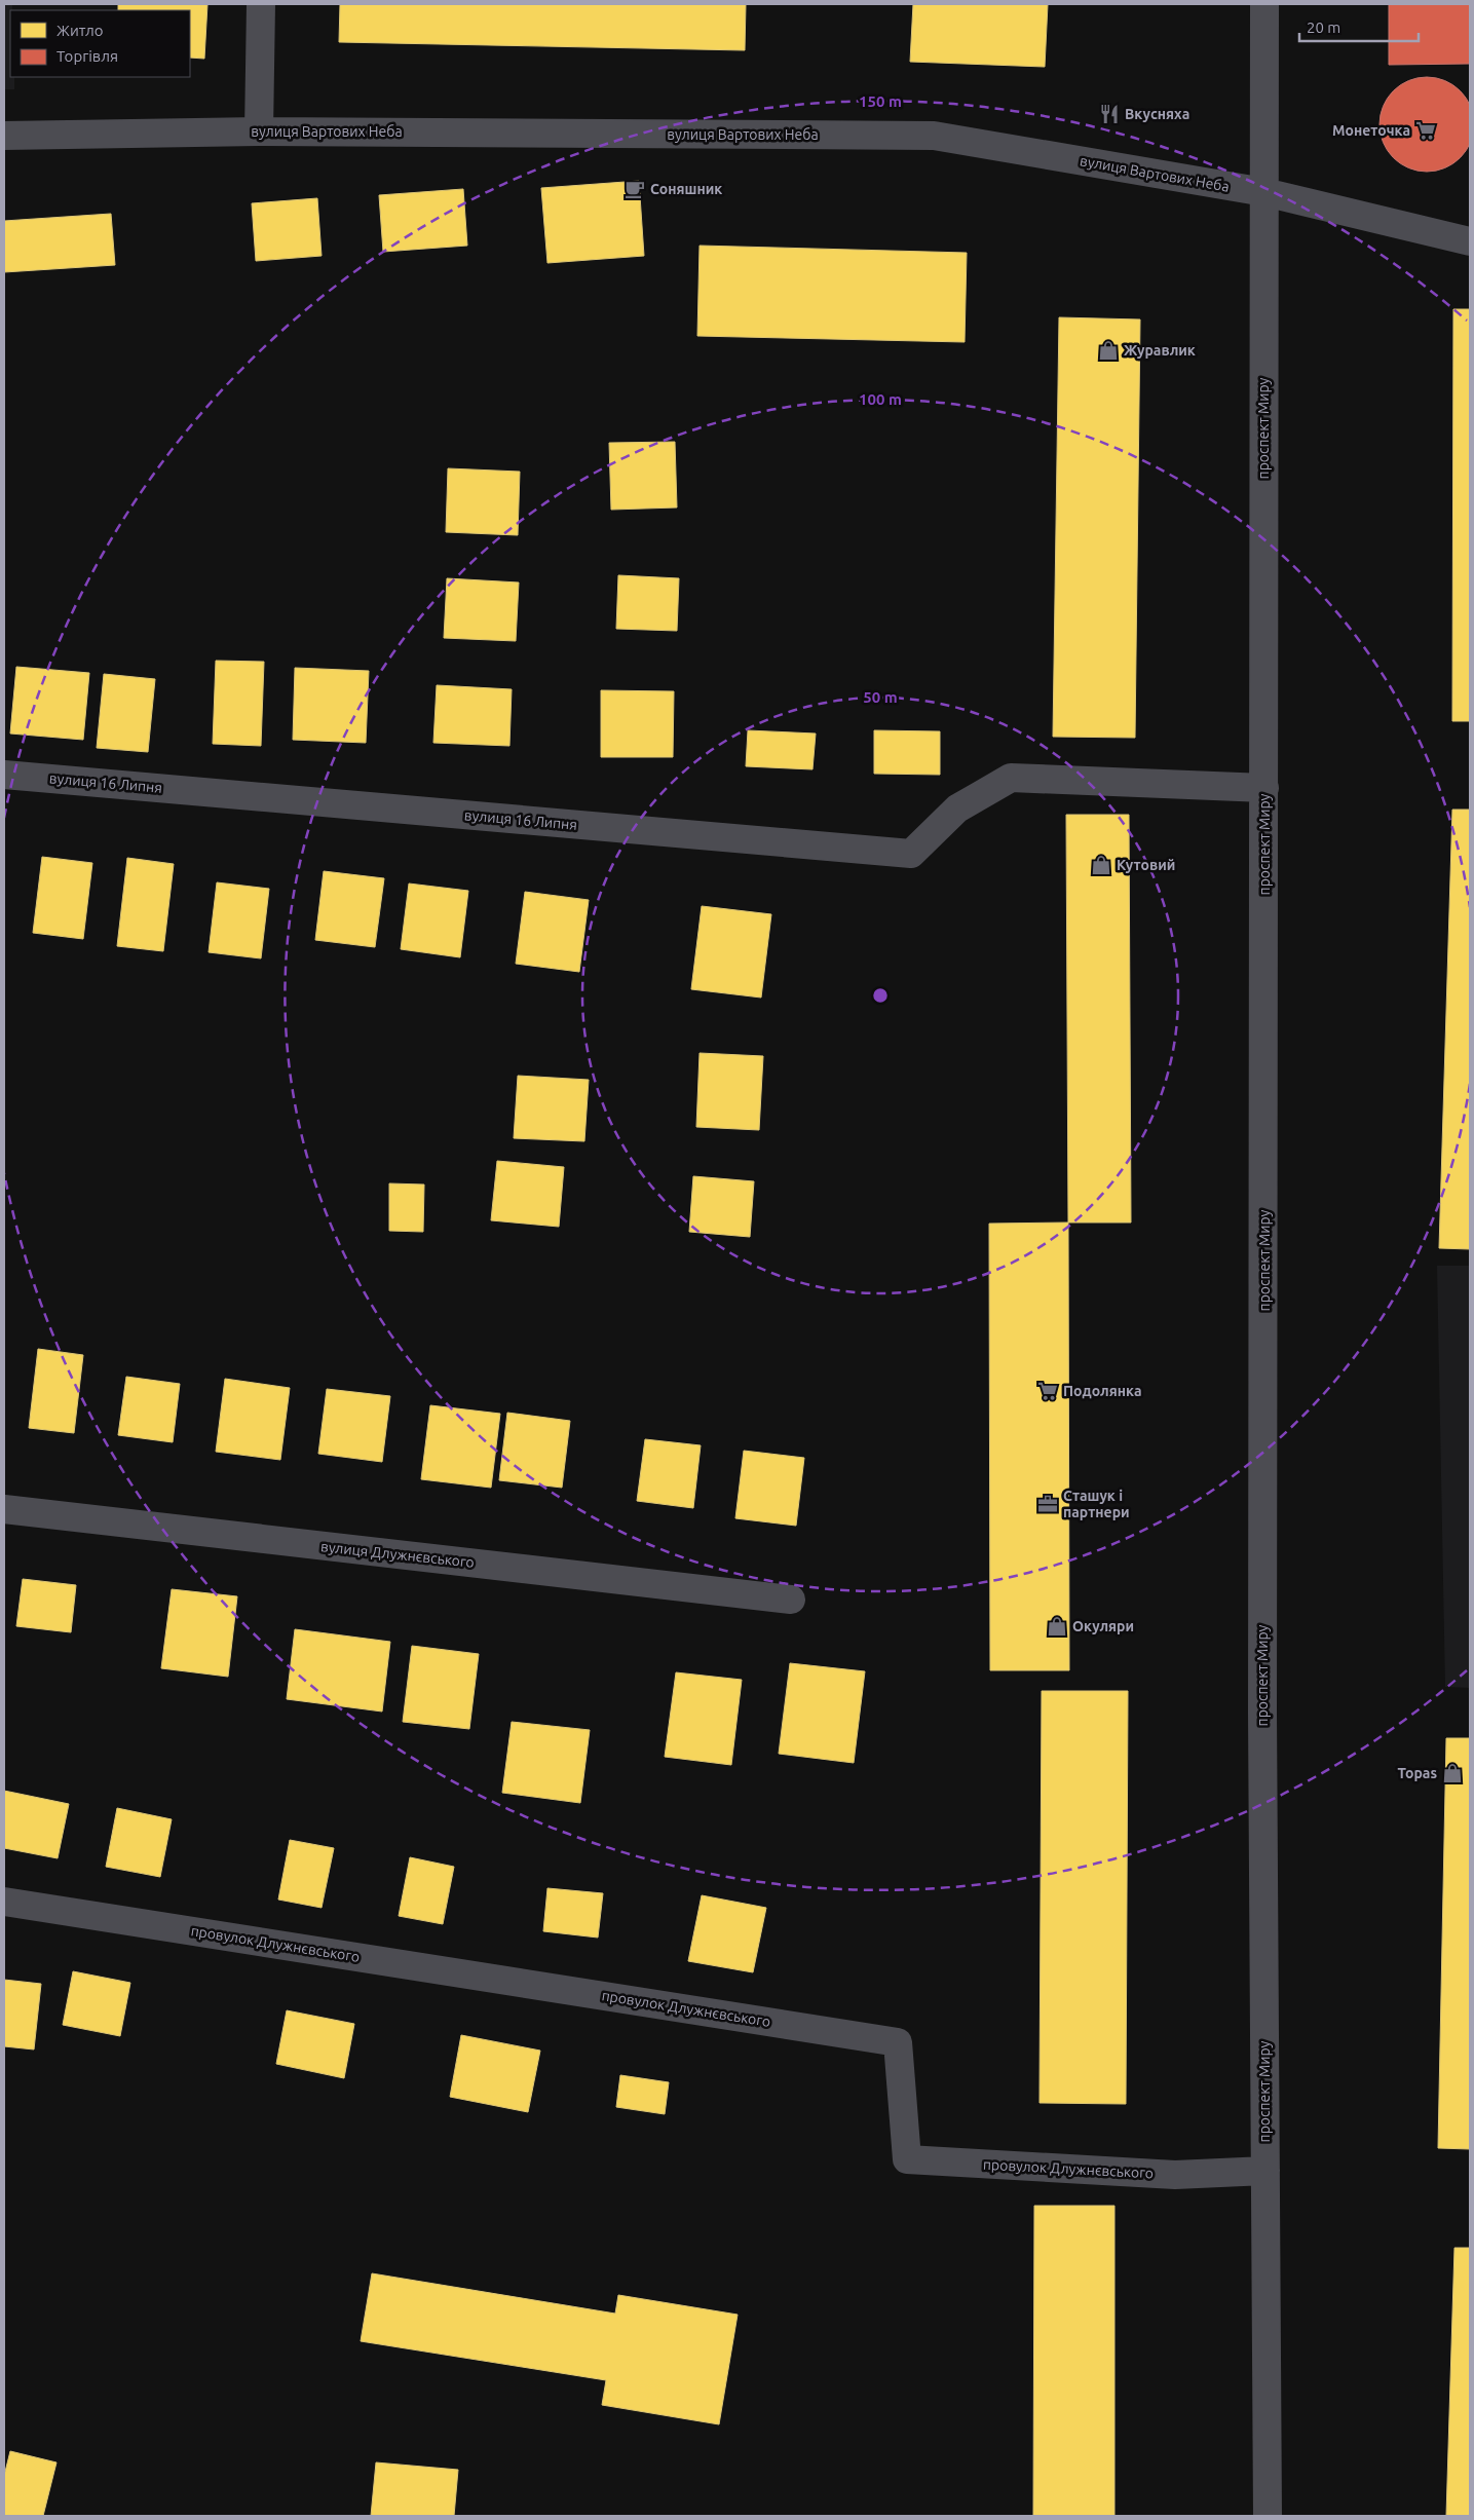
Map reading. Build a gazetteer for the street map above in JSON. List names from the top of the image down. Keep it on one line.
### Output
{"streets":{"street":["вулиця Вартових Неба","проспект Миру","вулиця 16 Липня","вулиця Длужнєвського","провулок Длужнєвського"]},"crossings":[["вулиця Вартових Неба","проспект Миру"],["проспект Миру","вулиця 16 Липня"],["проспект Миру","провулок Длужнєвського"]],"places":{"restaurant":["Вкусняха"],"supermarket":["Монеточка","Подолянка"],"cafe":["Соняшник"],"shop":["Журавлик","Кутовий","Окуляри","Topas"],"office":["Сташук і партнери"]},"legend":["Житло","Торгівля"],"scale_bar":"20 m","rings":["150 m","100 m","50 m"]}
